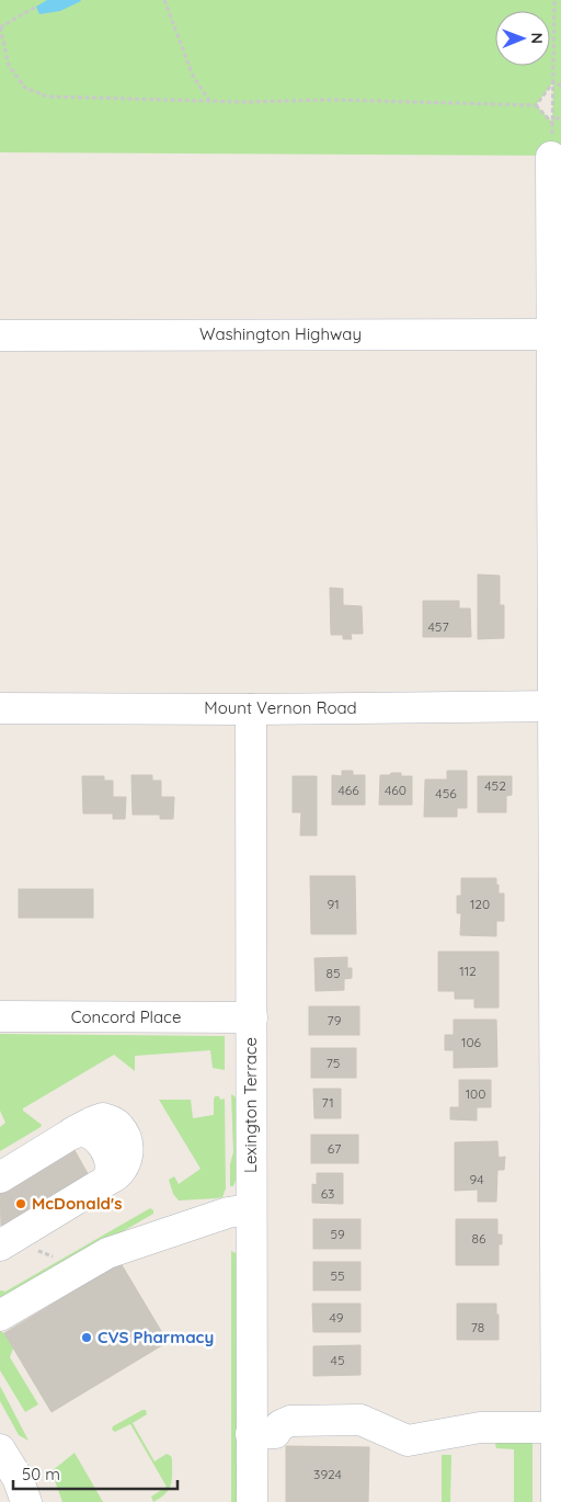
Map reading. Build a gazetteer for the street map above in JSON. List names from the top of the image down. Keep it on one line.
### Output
{"streets":{"street":["Washington Highway","Mount Vernon Road","Concord Place","Lexington Terrace"]},"crossings":[["Mount Vernon Road","Lexington Terrace"],["Concord Place","Lexington Terrace"]],"places":["McDonald's","CVS Pharmacy"],"house_numbers":["457","452","466","460","456","91","120","112","85","79","106","75","100","71","67","94","63","59","86","55","49","78","45","3924"],"scale_bar":"50 m","north":"right"}
